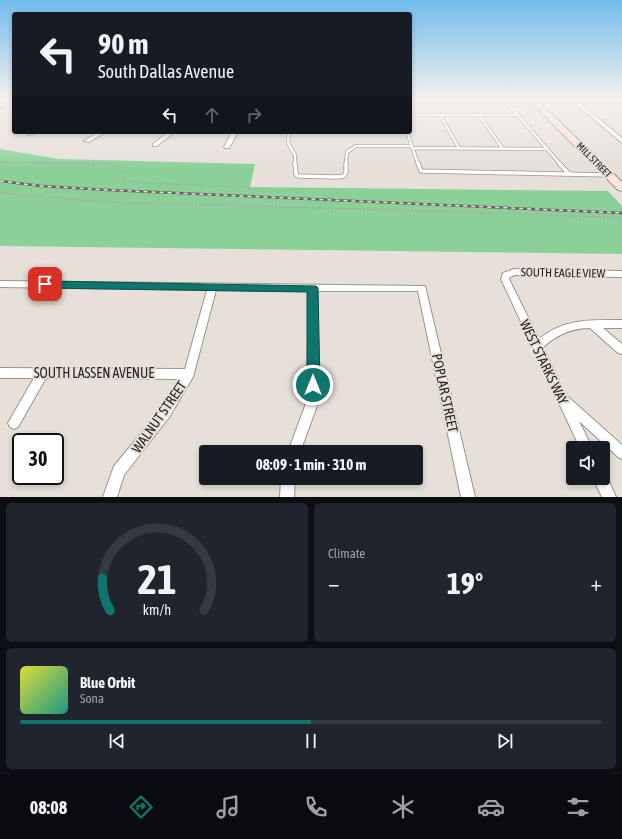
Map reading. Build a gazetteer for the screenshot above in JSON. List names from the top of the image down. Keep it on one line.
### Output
{"streets":{"main road":["MILL STREET"],"street":["SOUTH EAGLE VIEW","WEST STARKS WAY","SOUTH LASSEN AVENUE","POPLAR STREET","WALNUT STREET"]},"crossings":[["SOUTH EAGLE VIEW","WEST STARKS WAY"],["SOUTH LASSEN AVENUE","WALNUT STREET"]],"page":{"turn":["90 m","South Dallas Avenue"],"limit":"30","trip":"08:09 · 1 min · 310 m","tile":"Climate","heat":["−","19°","+"],"song":["Blue Orbit","Sona"],"tabs":"08:08","gauge":["21","km/h"]}}
